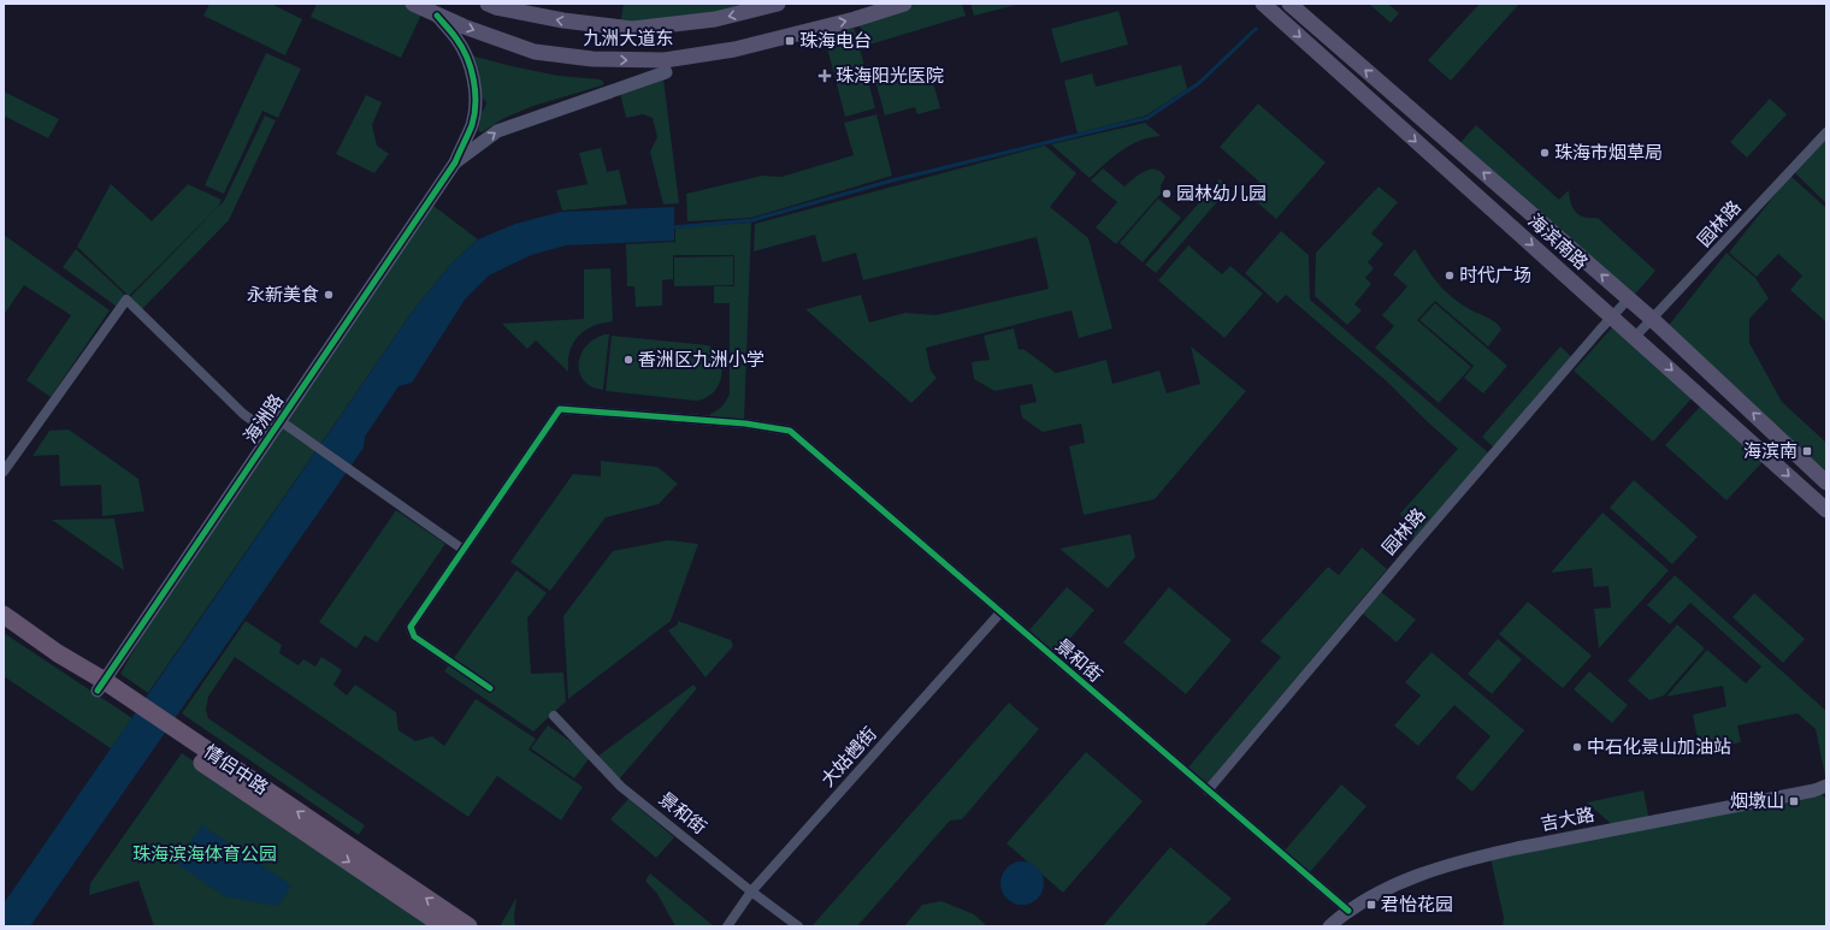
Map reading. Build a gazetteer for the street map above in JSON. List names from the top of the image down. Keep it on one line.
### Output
{"streets":{"highway":["情侣中路"],"main road":["九洲大道东","海滨南路"],"street":["园林路","海洲路","景和街","大姑乸街","吉大路"]},"crossings":[["园林路","海滨南路"],["园林路","景和街"],["海洲路","情侣中路"],["景和街","大姑乸街"],["景和街","吉大路"]],"parks":["珠海滨海体育公园"],"places":{"transit":["珠海电台","海滨南","烟墩山","君怡花园"],"health":["珠海阳光医院"],"other":["珠海市烟草局","园林幼儿园","时代广场","永新美食","香洲区九洲小学","中石化景山加油站"]}}
